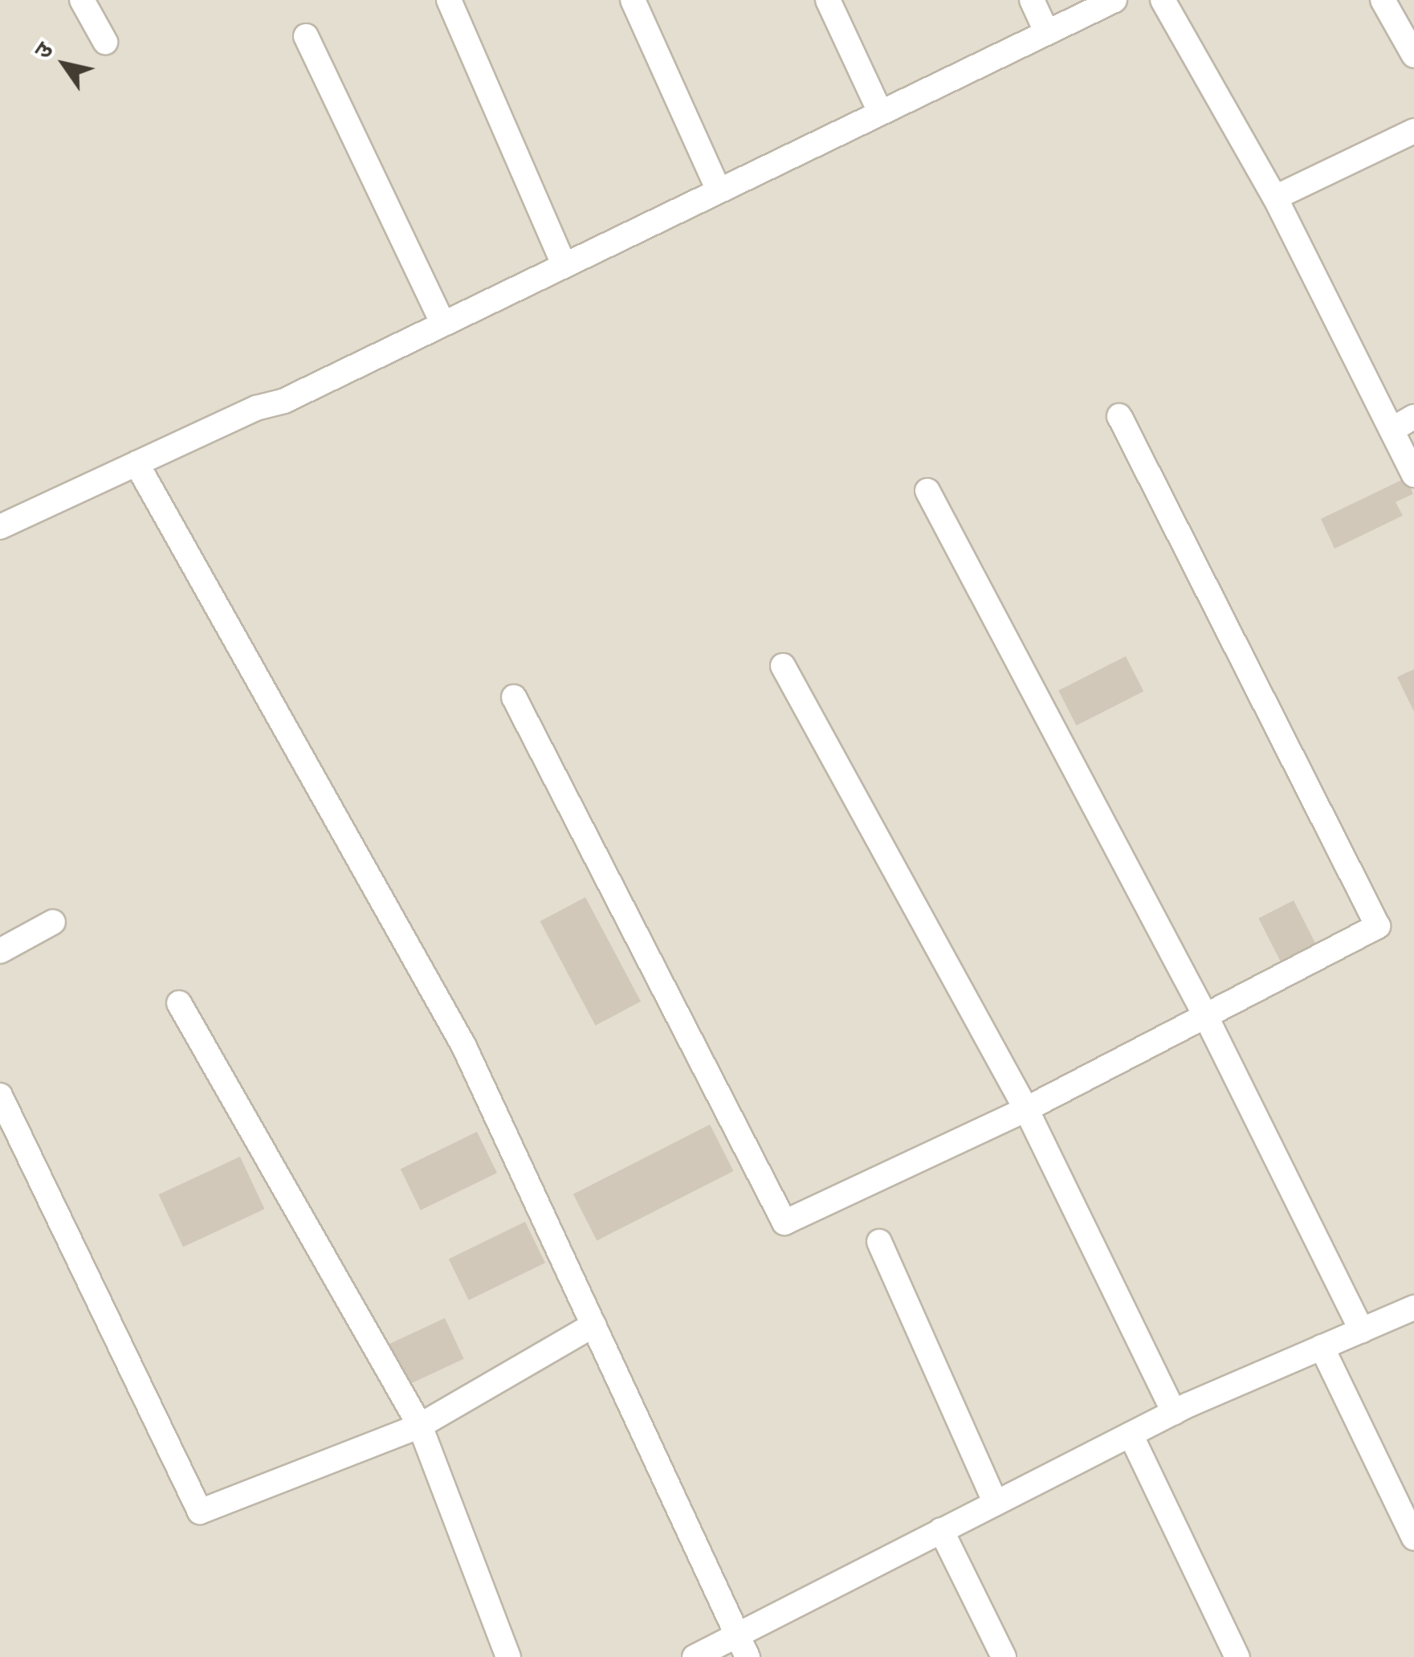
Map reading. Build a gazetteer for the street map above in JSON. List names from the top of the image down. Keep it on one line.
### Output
{"north":"top left"}
